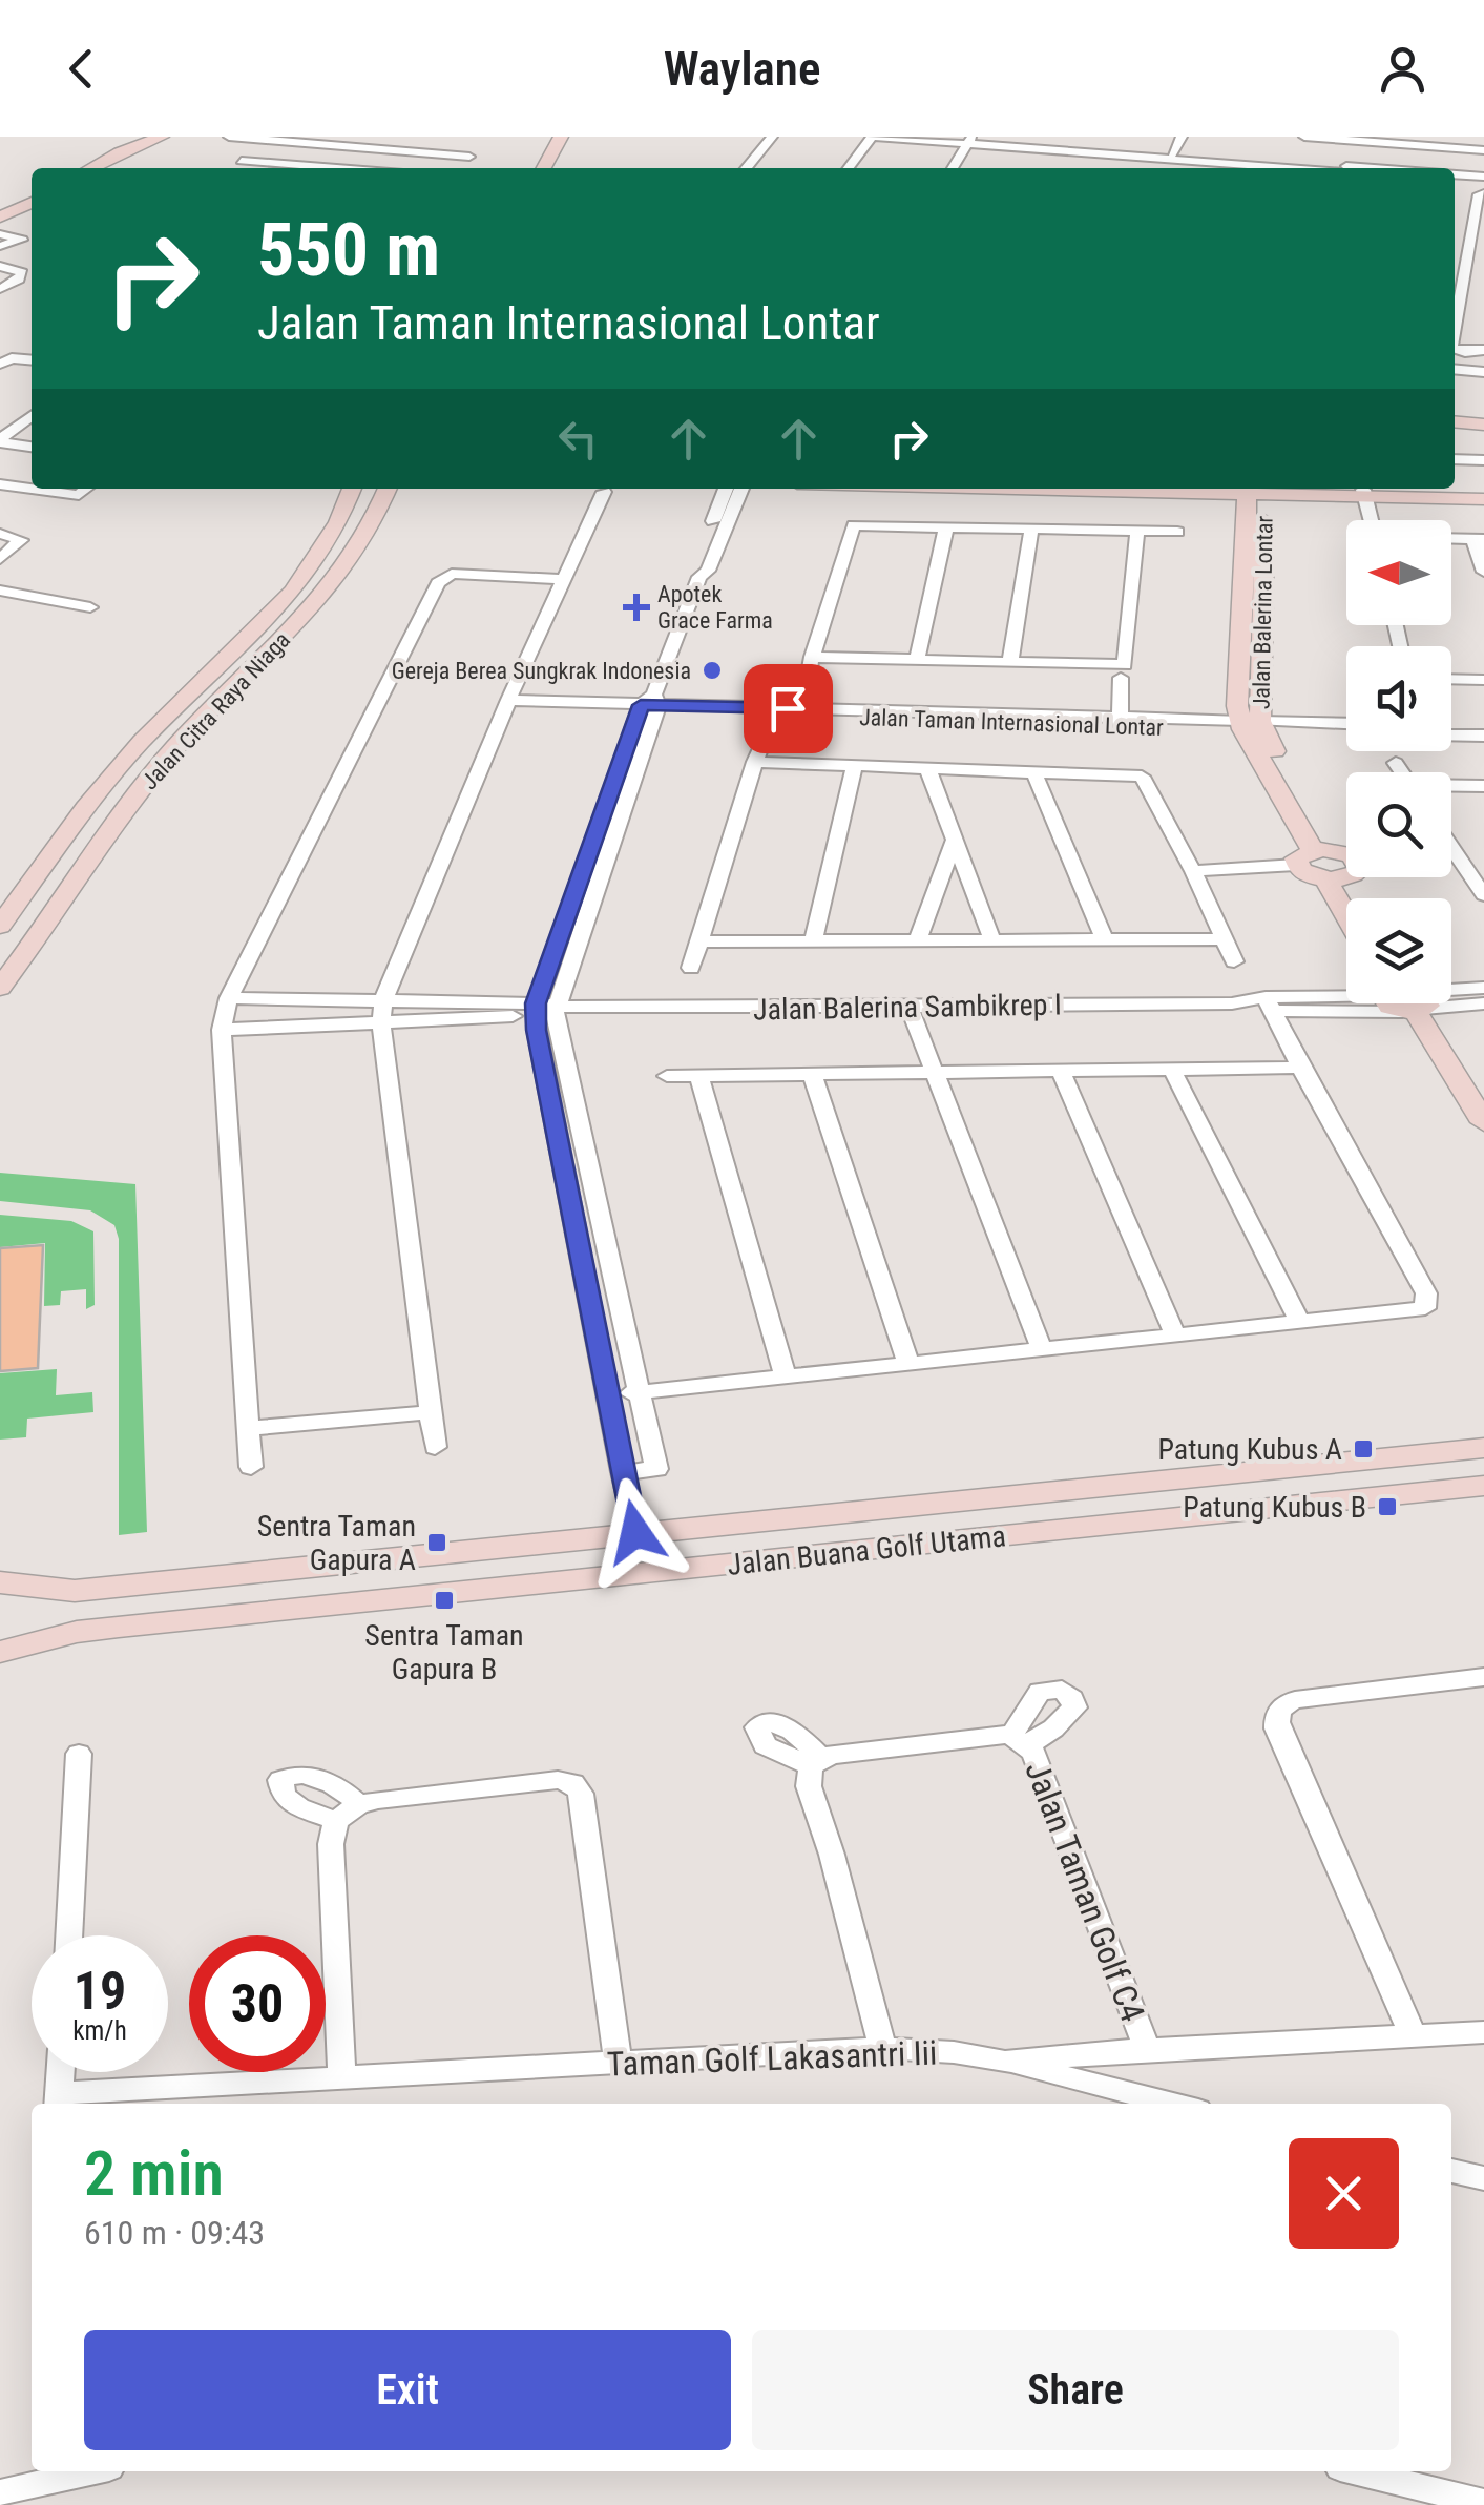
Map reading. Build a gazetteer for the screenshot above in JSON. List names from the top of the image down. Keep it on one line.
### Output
{"streets":{"street":["Jalan Balerina Lontar","Jalan Citra Raya Niaga","Jalan Taman Internasional Lontar","Jalan Balerina Sambikrep I","Jalan Buana Golf Utama","Jalan Taman Golf C4","Taman Golf Lakasantri Iii"]},"crossings":[["Jalan Balerina Lontar","Jalan Taman Internasional Lontar"],["Jalan Taman Golf C4","Taman Golf Lakasantri Iii"]],"places":{"health":["Apotek Grace Farma"],"other":["Gereja Berea Sungkrak Indonesia"],"transit":["Patung Kubus A","Patung Kubus B","Sentra Taman Gapura A","Sentra Taman Gapura B"]},"north":"left","page":{"header":"Waylane","turn":["550 m","Jalan Taman Internasional Lontar"],"speed":"19 km/h","limit":"30","heading":["2 min","610 m · 09:43"],"buttons":["Exit","Share"]}}
